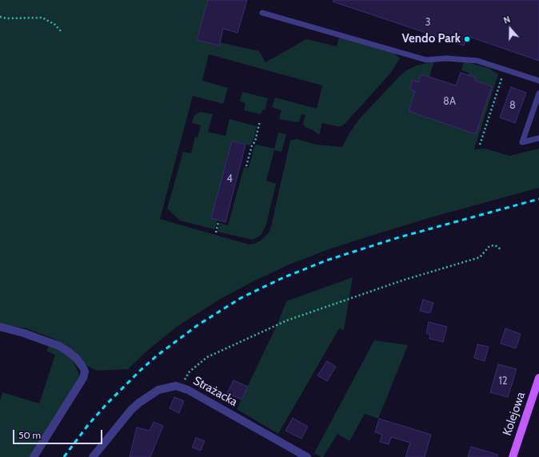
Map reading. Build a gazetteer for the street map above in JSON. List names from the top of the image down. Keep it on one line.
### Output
{"streets":{"main road":["Kolejowa"],"street":["Strażacka"]},"places":["Vendo Park"],"house_numbers":["3","8A","8","4","12"],"scale_bar":"50 m","north":"top"}
